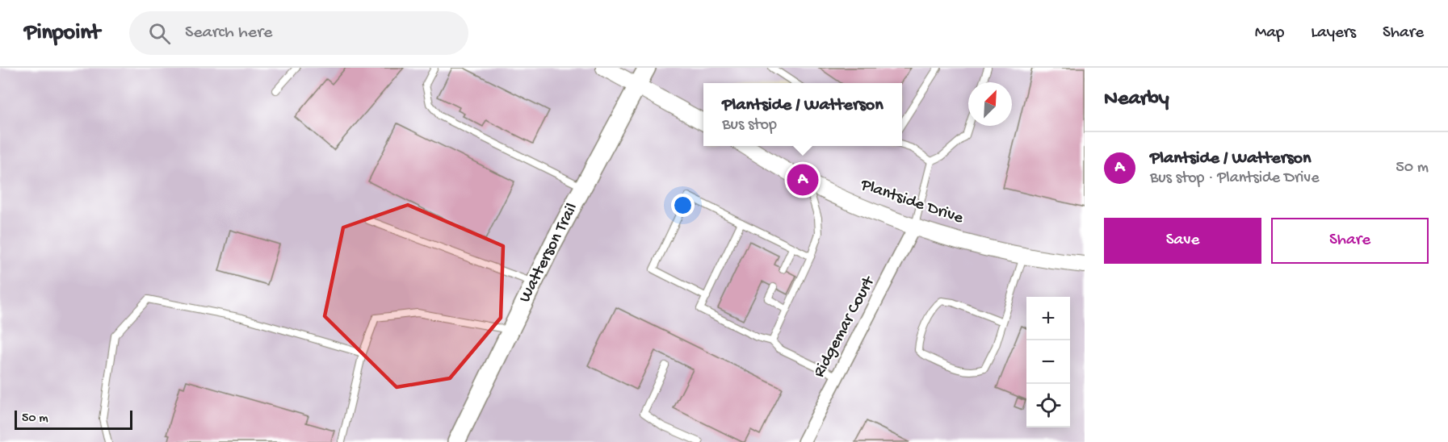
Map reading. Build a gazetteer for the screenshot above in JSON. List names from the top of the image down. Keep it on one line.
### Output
{"streets":{"main road":["Watterson Trail"],"street":["Plantside Drive","Ridgemar Court"]},"crossings":[["Plantside Drive","Ridgemar Court"]],"scale_bar":"50 m","north":"top right","page":{"header":"Pinpoint","search":"Search here","nav":["Map","Layers","Share"],"heading":"Nearby","popup":["Plantside / Watterson","Bus stop"],"list":[{"mark":"A","name":"Plantside / Watterson","note":"Bus stop · Plantside Drive","value":"50 m"}],"pins":"A","buttons":["Save","Share"],"map_buttons":["+","−"],"scale":"50 m"}}
